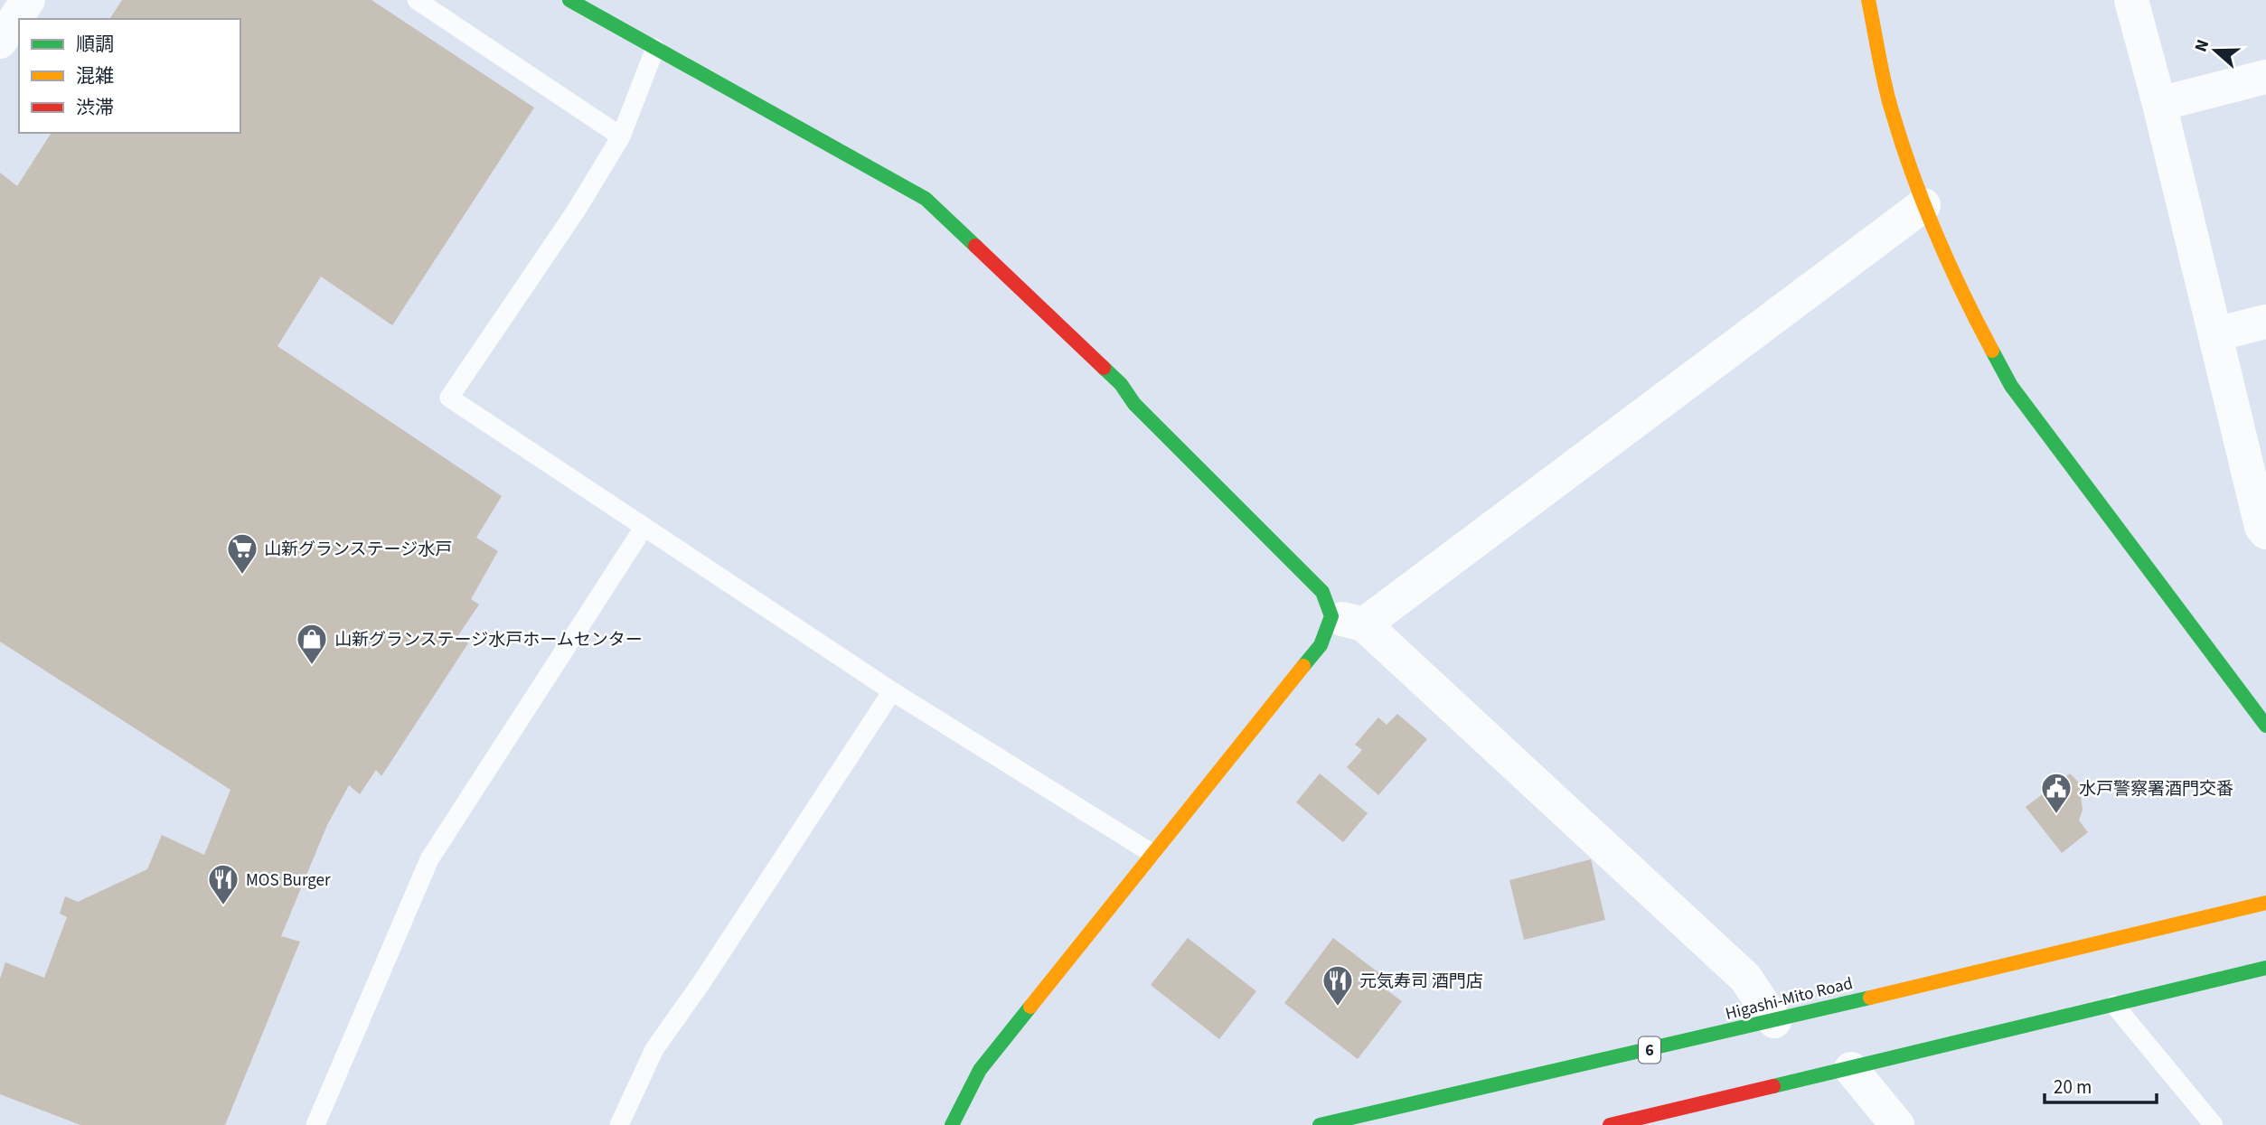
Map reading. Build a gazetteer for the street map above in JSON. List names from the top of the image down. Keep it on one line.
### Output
{"streets":{"main road":["Higashi-Mito Road","6"]},"places":{"supermarket":["山新グランステージ水戸"],"shop":["山新グランステージ水戸ホームセンター"],"public building":["水戸警察署酒門交番"],"restaurant":["MOS Burger","元気寿司 酒門店"]},"legend":["順調","混雑","渋滞"],"scale_bar":"20 m","north":"left"}
